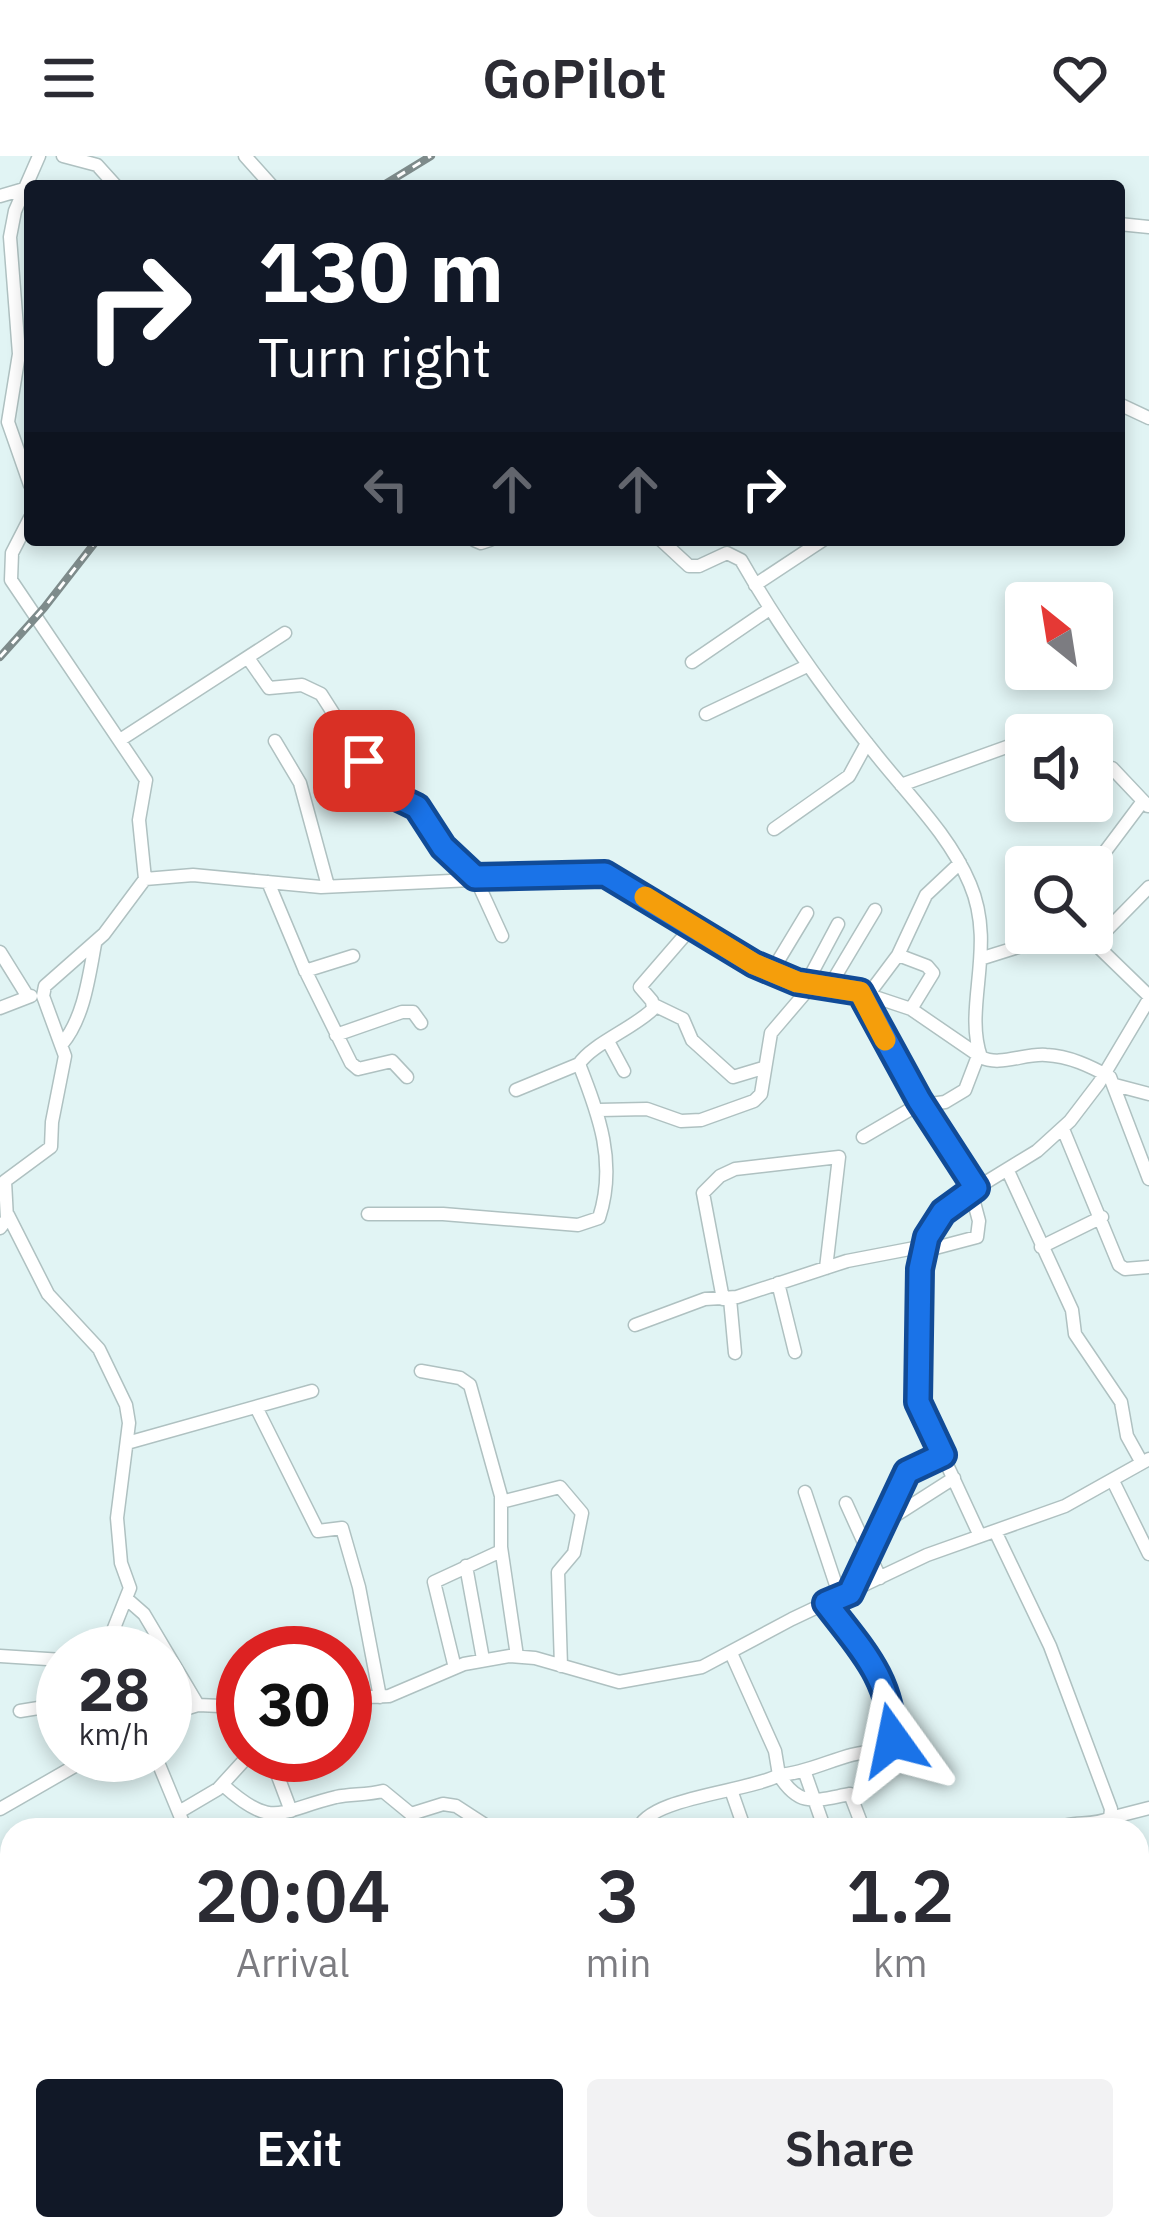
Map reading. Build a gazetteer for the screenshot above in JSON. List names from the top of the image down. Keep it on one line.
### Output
{"north":"top left","page":{"header":"GoPilot","turn":["130 m","Turn right"],"speed":"28 km/h","limit":"30","eta":["20:04","Arrival","3","min","1.2","km"],"buttons":["Exit","Share"]}}
